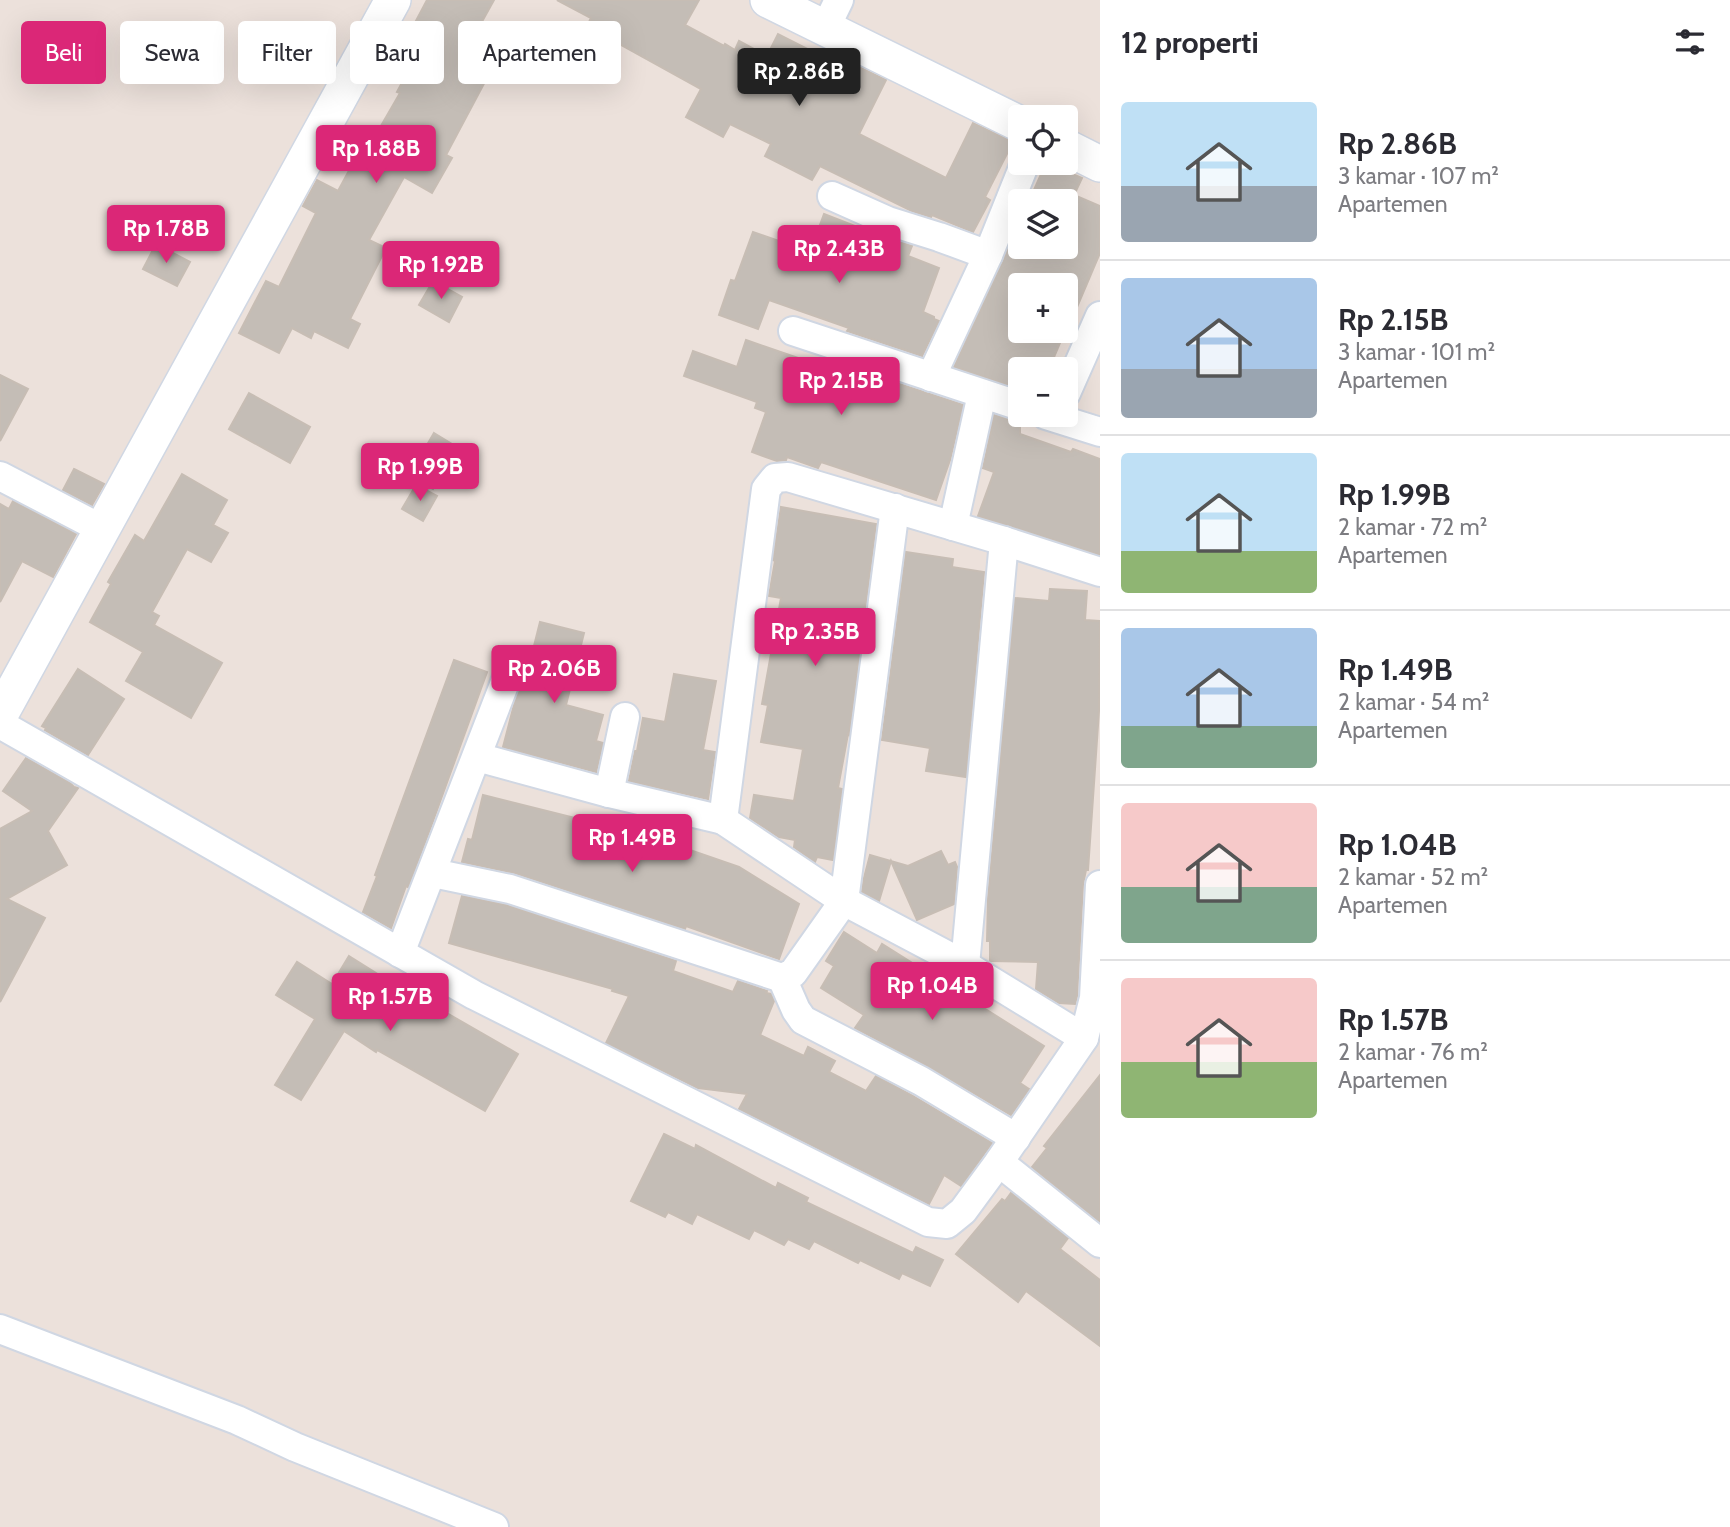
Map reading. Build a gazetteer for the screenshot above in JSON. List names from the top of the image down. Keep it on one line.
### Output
{"page":{"heading":"12 properti","chip":["Beli","Sewa","Filter","Baru","Apartemen"],"price":["Rp 2.86B","Rp 1.88B","Rp 1.78B","Rp 2.43B","Rp 1.92B","Rp 2.15B","Rp 1.99B","Rp 2.35B","Rp 2.06B","Rp 1.49B","Rp 1.04B","Rp 1.57B"],"list":[{"name":"Rp 2.86B","note":"3 kamar · 107 m² · Apartemen"},{"name":"Rp 2.15B","note":"3 kamar · 101 m² · Apartemen"},{"name":"Rp 1.99B","note":"2 kamar · 72 m² · Apartemen"},{"name":"Rp 1.49B","note":"2 kamar · 54 m² · Apartemen"},{"name":"Rp 1.04B","note":"2 kamar · 52 m² · Apartemen"},{"name":"Rp 1.57B","note":"2 kamar · 76 m² · Apartemen"}],"map_buttons":["+","−"]}}
